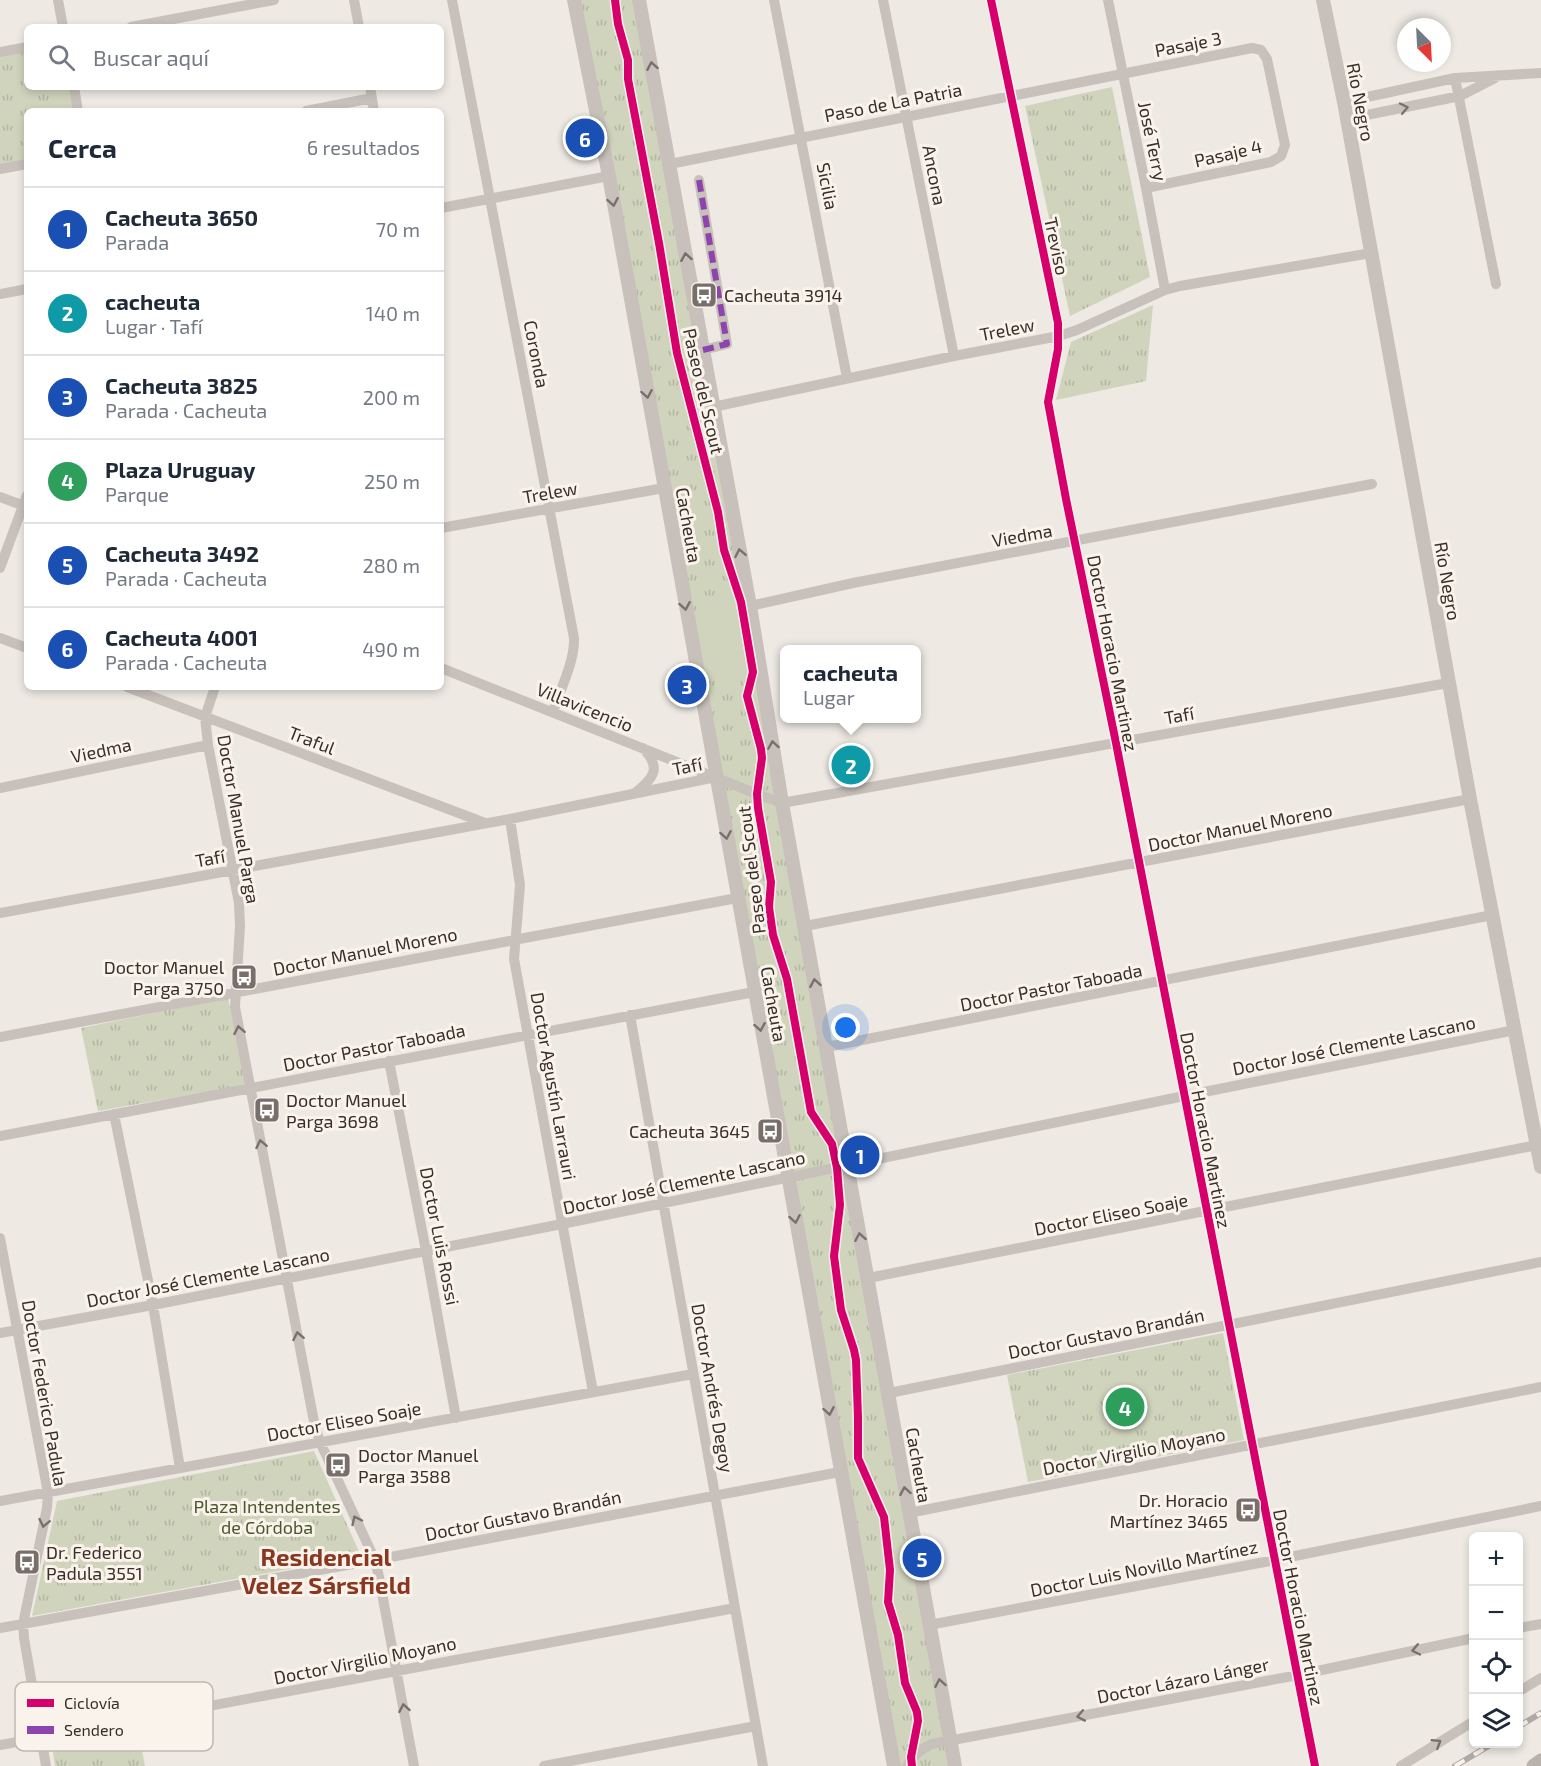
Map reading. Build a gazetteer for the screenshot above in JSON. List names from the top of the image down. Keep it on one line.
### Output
{"streets":{"street":["Pasaje 3","Paso de La Patria","Río Negro","José Terry","Pasaje 4","Ancona","Sicilia","Treviso","Trelew","Coronda","Cacheuta","Viedma","Doctor Horacio Martinez","Villavicencio","Tafí","Traful","Doctor Manuel Parga","Doctor Manuel Moreno","Doctor Pastor Taboada","Doctor José Clemente Lascano","Doctor Agustín Larrauri","Doctor Eliseo Soaje","Doctor Luis Rossi","Doctor Gustavo Brandán","Doctor Andrés Degoy","Doctor Federico Padula","Doctor Virgilio Moyano","Doctor Luis Novillo Martínez","Doctor Lázaro Lánger"],"cycle path":["Paseo del Scout"]},"crossings":[["Pasaje 3","Paso de La Patria"],["Pasaje 3","José Terry"],["Pasaje 3","Pasaje 4"],["Paso de La Patria","José Terry"],["Paso de La Patria","Ancona"],["Paso de La Patria","Sicilia"],["Paso de La Patria","Treviso"],["Paso de La Patria","Cacheuta"],["Río Negro","Trelew"],["Río Negro","Tafí"],["Río Negro","Doctor Manuel Moreno"],["Río Negro","Doctor Pastor Taboada"],["Río Negro","Doctor José Clemente Lascano"],["Río Negro","Doctor Eliseo Soaje"],["José Terry","Pasaje 4"],["José Terry","Trelew"],["Ancona","Trelew"],["Sicilia","Trelew"],["Treviso","Trelew"],["Treviso","Doctor Horacio Martinez"],["Trelew","Coronda"],["Trelew","Cacheuta"],["Coronda","Villavicencio"],["Cacheuta","Viedma"],["Cacheuta","Villavicencio"],["Cacheuta","Tafí"],["Cacheuta","Doctor Manuel Moreno"],["Cacheuta","Doctor Pastor Taboada"],["Cacheuta","Doctor José Clemente Lascano"],["Cacheuta","Doctor Eliseo Soaje"],["Cacheuta","Doctor Gustavo Brandán"],["Cacheuta","Doctor Virgilio Moyano"],["Cacheuta","Doctor Luis Novillo Martínez"],["Cacheuta","Doctor Lázaro Lánger"],["Viedma","Doctor Horacio Martinez"],["Viedma","Doctor Manuel Parga"],["Doctor Horacio Martinez","Tafí"],["Doctor Horacio Martinez","Doctor Manuel Moreno"],["Doctor Horacio Martinez","Doctor Pastor Taboada"],["Doctor Horacio Martinez","Doctor José Clemente Lascano"],["Doctor Horacio Martinez","Doctor Eliseo Soaje"],["Doctor Horacio Martinez","Doctor Gustavo Brandán"],["Doctor Horacio Martinez","Doctor Virgilio Moyano"],["Doctor Horacio Martinez","Doctor Luis Novillo Martínez"],["Doctor Horacio Martinez","Doctor Lázaro Lánger"],["Villavicencio","Tafí"],["Tafí","Traful"],["Tafí","Doctor Manuel Parga"],["Tafí","Doctor Agustín Larrauri"],["Traful","Doctor Manuel Parga"],["Doctor Manuel Parga","Doctor Manuel Moreno"],["Doctor Manuel Parga","Doctor Pastor Taboada"],["Doctor Manuel Parga","Doctor José Clemente Lascano"],["Doctor Manuel Parga","Doctor Eliseo Soaje"],["Doctor Manuel Parga","Doctor Gustavo Brandán"],["Doctor Manuel Parga","Doctor Virgilio Moyano"],["Doctor Manuel Moreno","Doctor Agustín Larrauri"],["Doctor Pastor Taboada","Doctor Agustín Larrauri"],["Doctor Pastor Taboada","Doctor Luis Rossi"],["Doctor Pastor Taboada","Doctor Andrés Degoy"],["Doctor José Clemente Lascano","Doctor Agustín Larrauri"],["Doctor José Clemente Lascano","Doctor Luis Rossi"],["Doctor José Clemente Lascano","Doctor Andrés Degoy"],["Doctor José Clemente Lascano","Doctor Federico Padula"],["Doctor Agustín Larrauri","Doctor Eliseo Soaje"],["Doctor Eliseo Soaje","Doctor Luis Rossi"],["Doctor Eliseo Soaje","Doctor Andrés Degoy"],["Doctor Eliseo Soaje","Doctor Federico Padula"],["Doctor Gustavo Brandán","Doctor Andrés Degoy"],["Doctor Gustavo Brandán","Doctor Federico Padula"],["Doctor Andrés Degoy","Doctor Virgilio Moyano"]],"one_way":["Doctor Manuel Parga","Doctor Lázaro Lánger"],"districts":["Residencial Velez Sársfield"],"parks":["Plaza Intendentes de Córdoba"],"places":{"bus stop":["Cacheuta 3914","Doctor Manuel Parga 3750","Doctor Manuel Parga 3698","Cacheuta 3645","Doctor Manuel Parga 3588","Dr. Horacio Martínez 3465","Dr. Federico Padula 3551"]},"legend":["Ciclovía","Sendero"],"north":"bottom right","page":{"search":"Buscar aquí","heading":["Cerca","6 resultados"],"pins":["6","3","2","1","4","5"],"list":[{"mark":"1","name":"Cacheuta 3650","note":"Parada","value":"70 m"},{"mark":"2","name":"cacheuta","note":"Lugar · Tafí","value":"140 m"},{"mark":"3","name":"Cacheuta 3825","note":"Parada · Cacheuta","value":"200 m"},{"mark":"4","name":"Plaza Uruguay","note":"Parque","value":"250 m"},{"mark":"5","name":"Cacheuta 3492","note":"Parada · Cacheuta","value":"280 m"},{"mark":"6","name":"Cacheuta 4001","note":"Parada · Cacheuta","value":"490 m"}],"popup":["cacheuta","Lugar"],"map_buttons":["+","−"]}}
